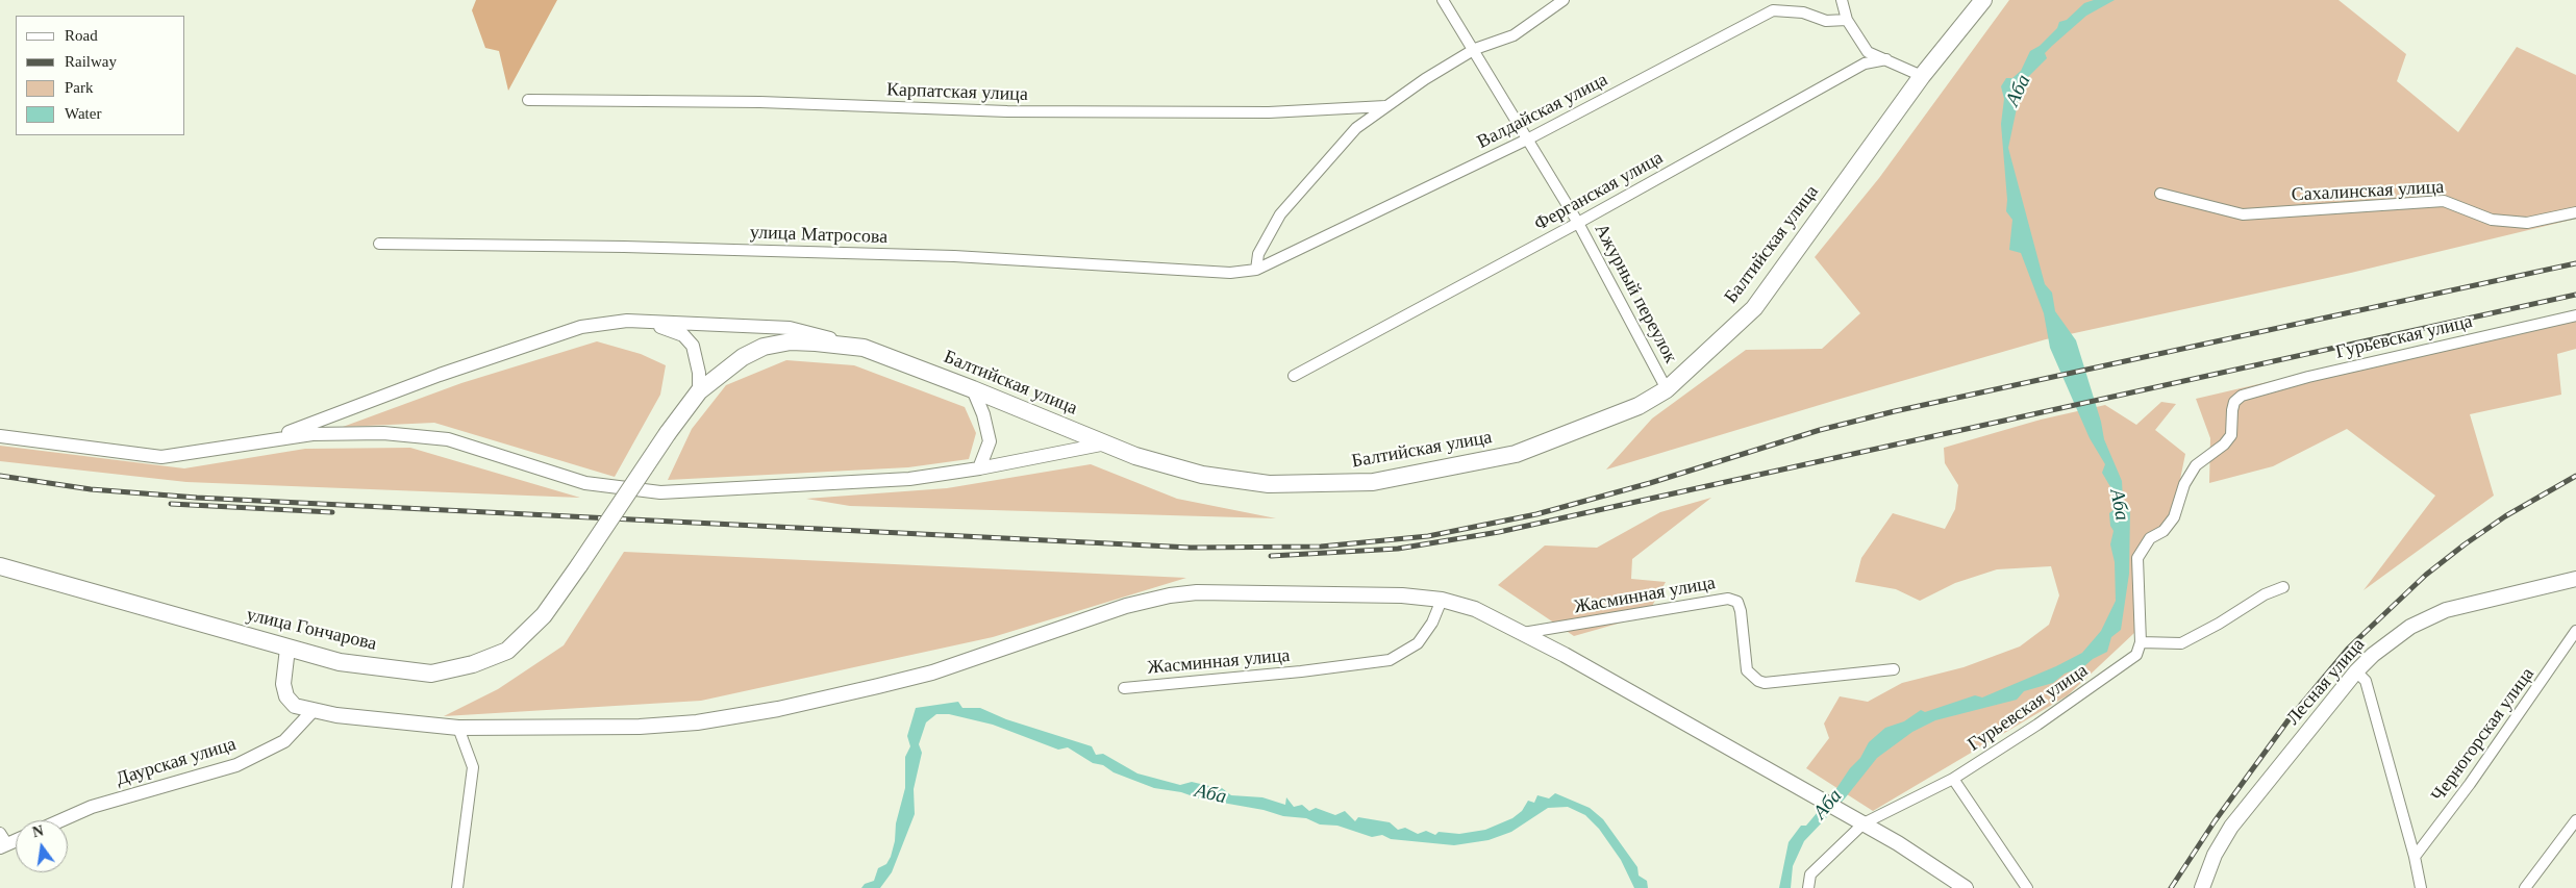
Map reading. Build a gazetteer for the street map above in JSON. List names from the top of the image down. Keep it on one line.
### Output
{"streets":{"main road":["Балтийская улица","улица Гончарова","Лесная улица"],"street":["Карпатская улица","Валдайская улица","Ферганская улица","Сахалинская улица","улица Матросова","Ажурный переулок","Гурьевская улица","Жасминная улица","Черногорская улица","Даурская улица"]},"crossings":[["Карпатская улица","Валдайская улица"],["Карпатская улица","улица Матросова"],["Карпатская улица","Ажурный переулок"],["Валдайская улица","улица Матросова"],["Валдайская улица","Ажурный переулок"],["Ферганская улица","Ажурный переулок"],["Балтийская улица","Ажурный переулок"],["Балтийская улица","улица Гончарова"]],"water":["Аба"],"legend":["Road","Railway","Park","Water"],"north":"top"}
